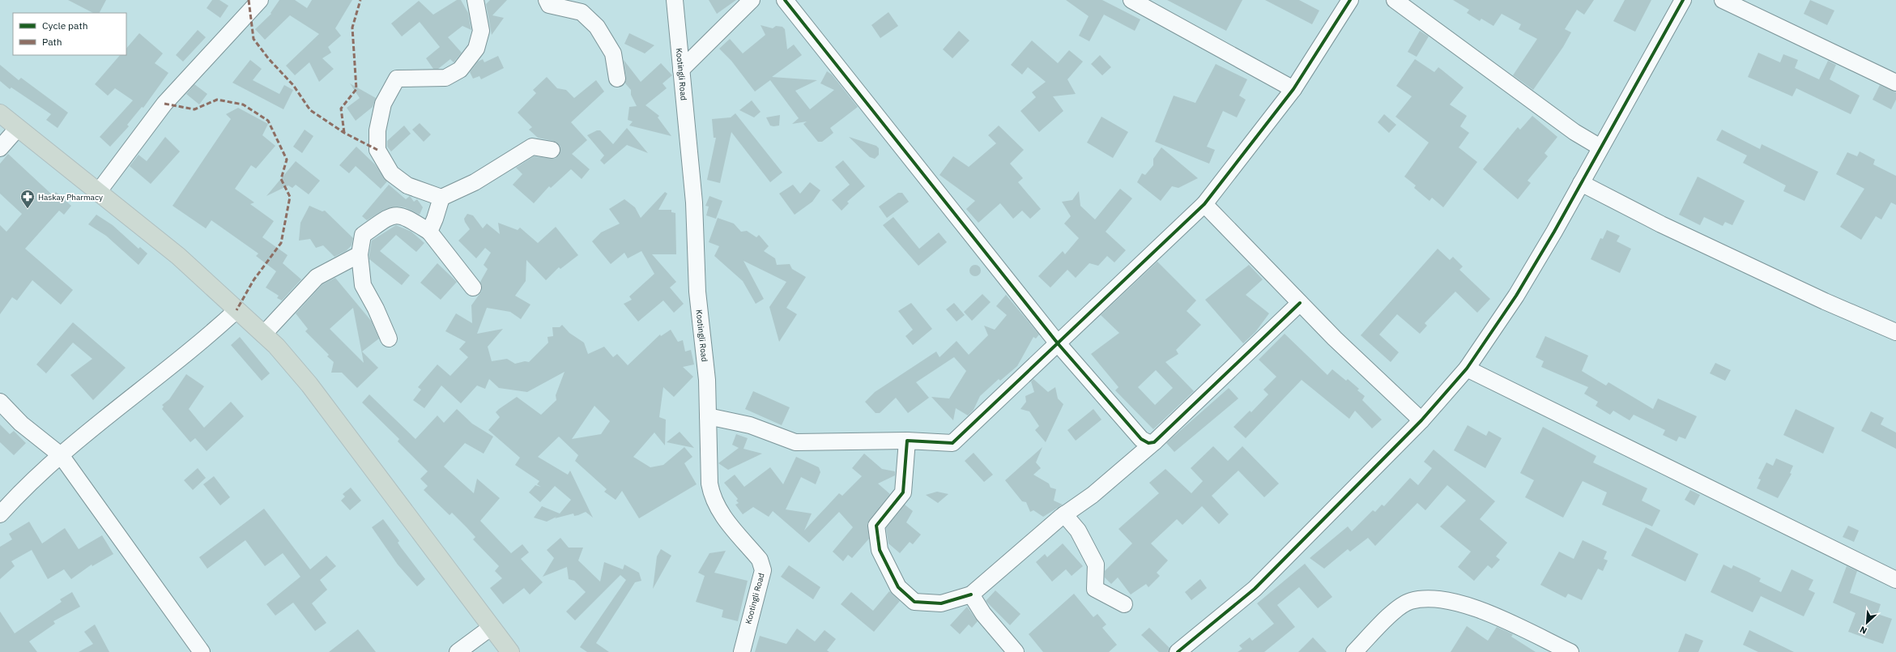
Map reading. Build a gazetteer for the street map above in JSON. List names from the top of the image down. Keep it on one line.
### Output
{"streets":{"street":["Kootingli Road"]},"places":{"pharmacy":["Haskay Pharmacy"]},"legend":["Cycle path","Path"],"north":"bottom left"}
